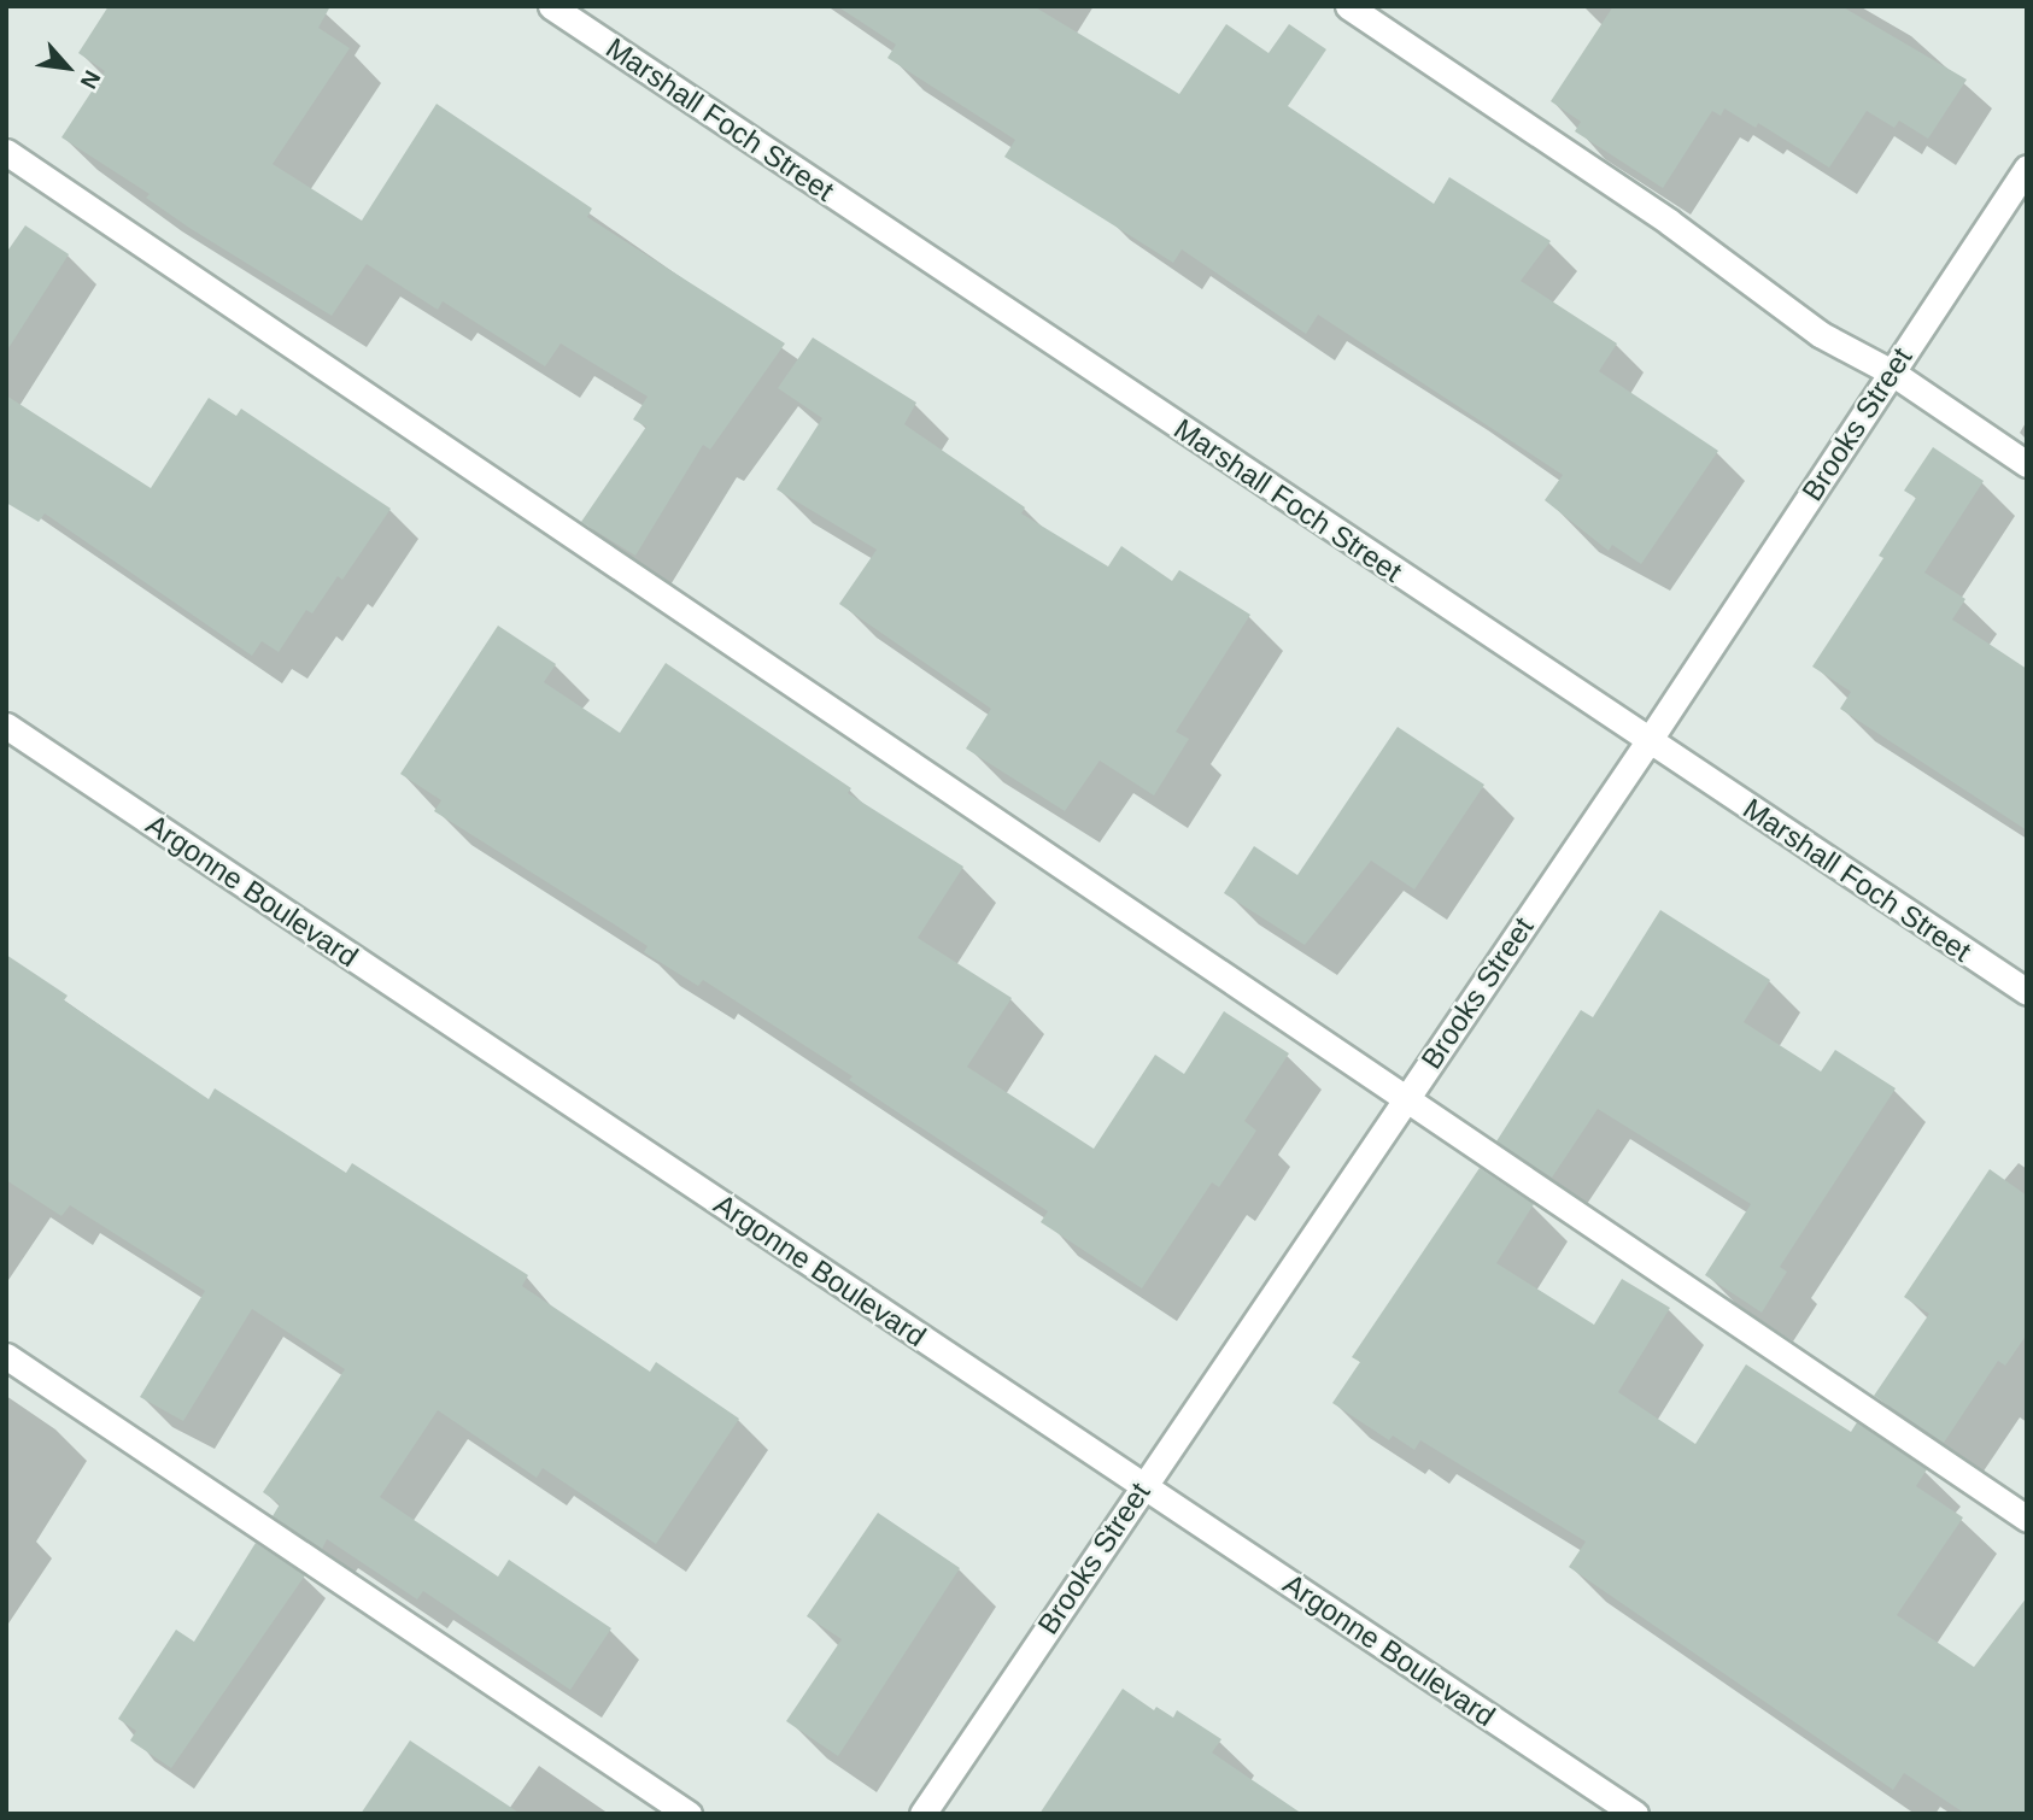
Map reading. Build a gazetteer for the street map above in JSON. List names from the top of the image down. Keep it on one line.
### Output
{"streets":{"street":["Marshall Foch Street","Brooks Street","Argonne Boulevard"]},"crossings":[["Marshall Foch Street","Brooks Street"],["Brooks Street","Argonne Boulevard"]],"north":"bottom right"}
